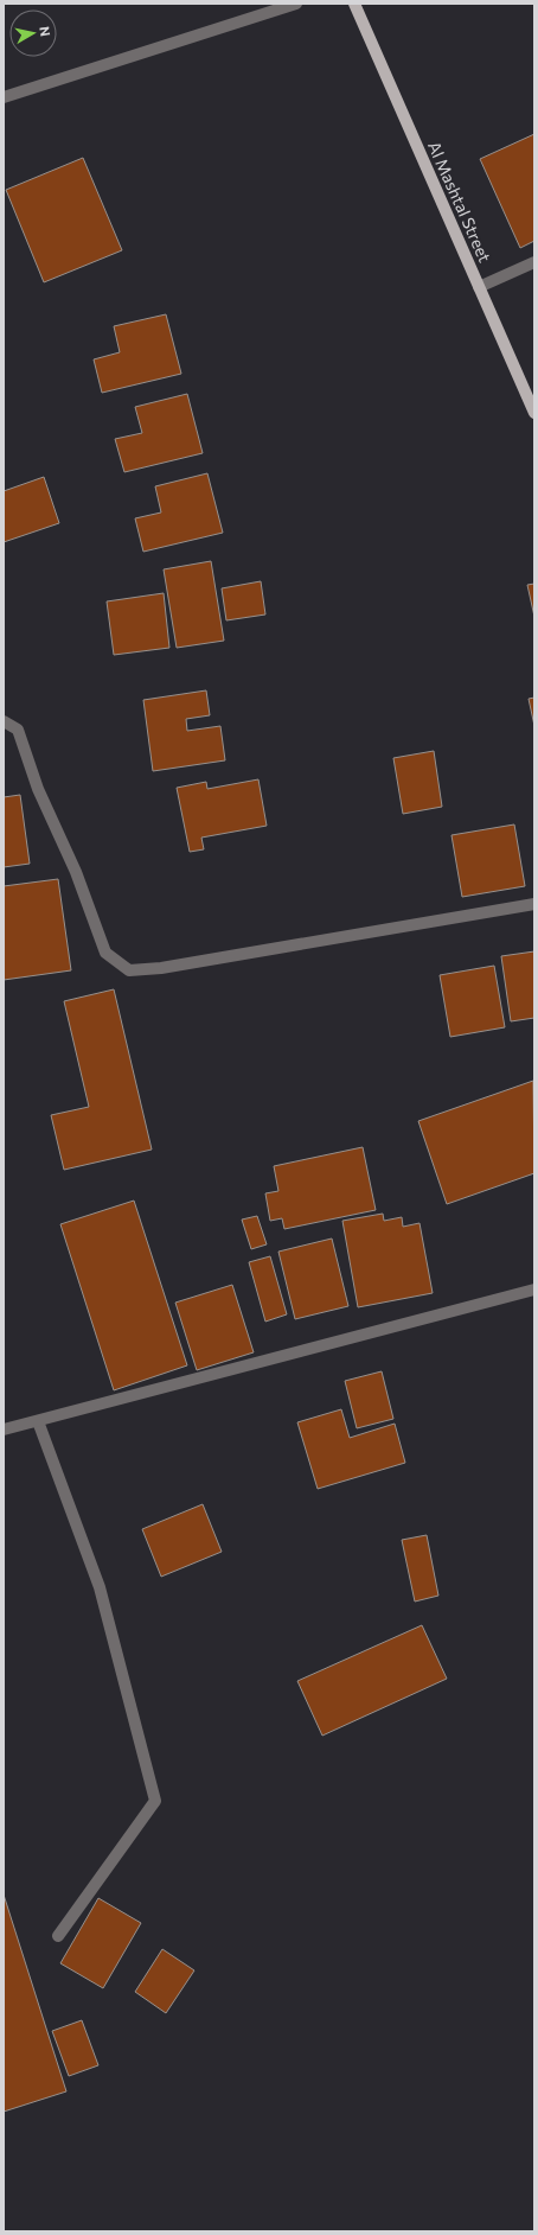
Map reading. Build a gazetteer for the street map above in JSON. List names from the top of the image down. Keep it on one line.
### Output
{"streets":{"main road":["Al Mashtal Street"]},"north":"right"}
